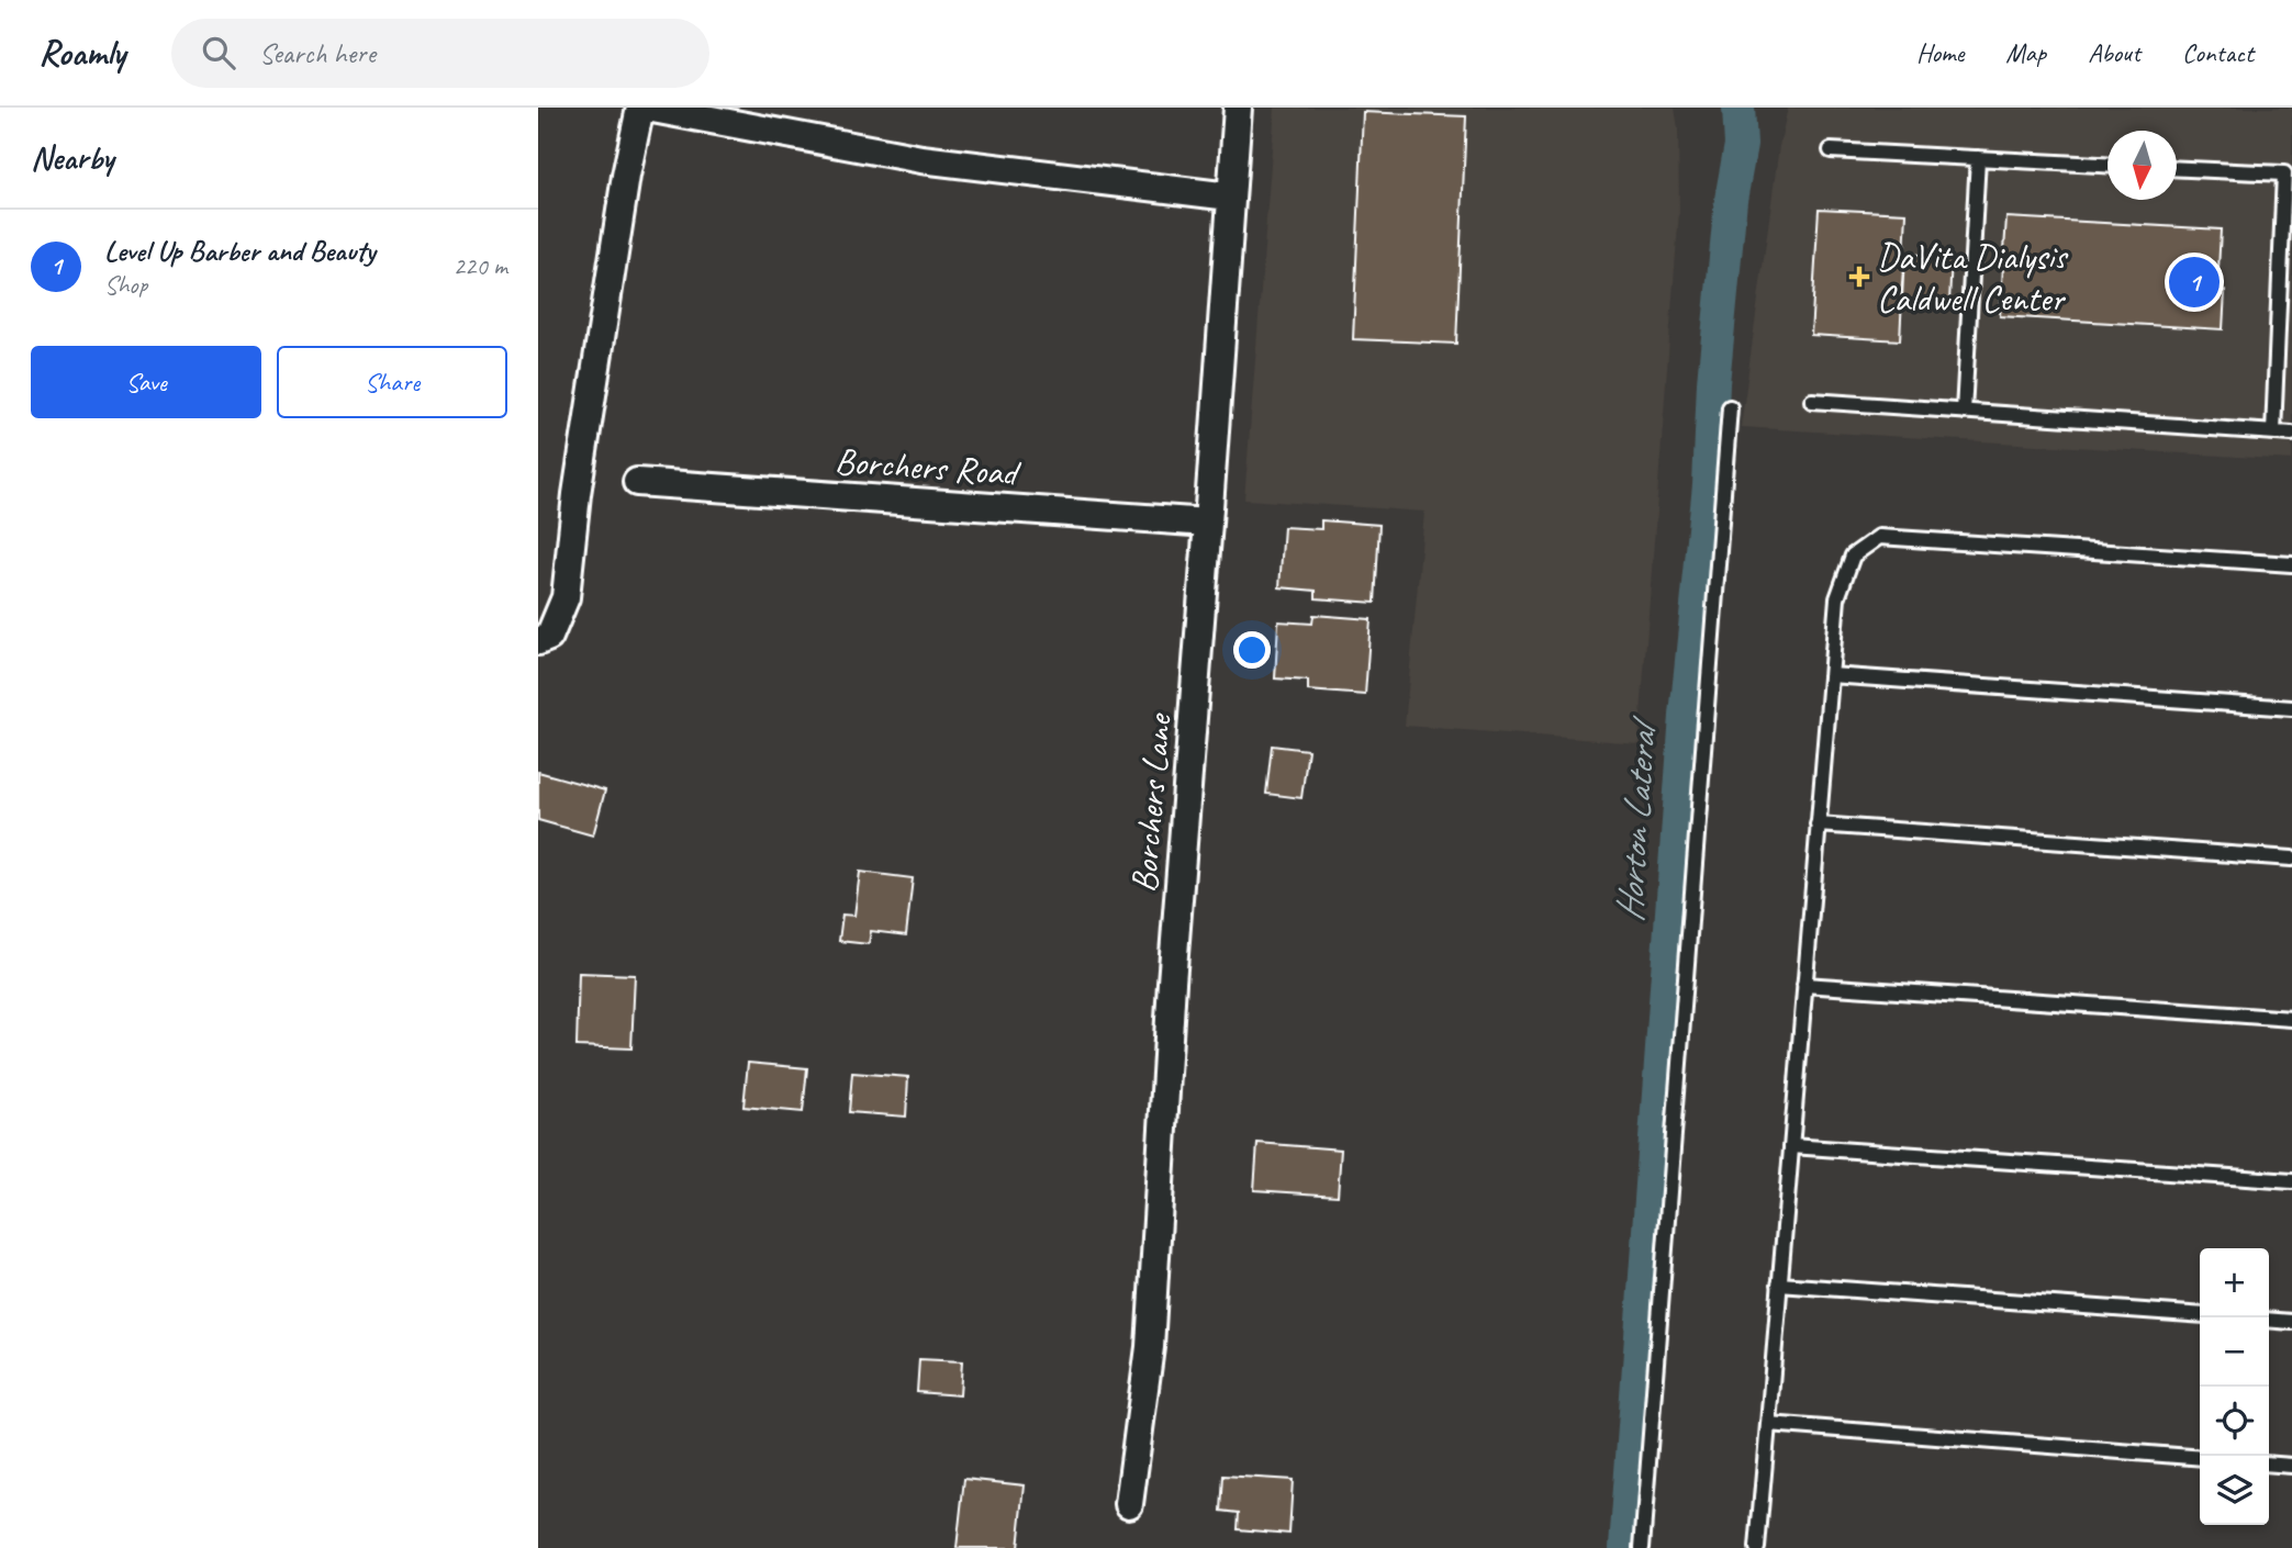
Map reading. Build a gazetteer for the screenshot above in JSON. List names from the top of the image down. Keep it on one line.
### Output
{"streets":{"street":["Borchers Road","Borchers Lane"]},"crossings":[["Borchers Road","Borchers Lane"]],"water":["Horton Lateral"],"places":{"health":["DaVita Dialysis Caldwell Center"]},"north":"bottom","page":{"header":"Roamly","search":"Search here","nav":["Home","Map","About","Contact"],"heading":"Nearby","list":[{"mark":"1","name":"Level Up Barber and Beauty","note":"Shop","value":"220 m"}],"pins":"1","buttons":["Save","Share"],"map_buttons":["+","−"]}}
